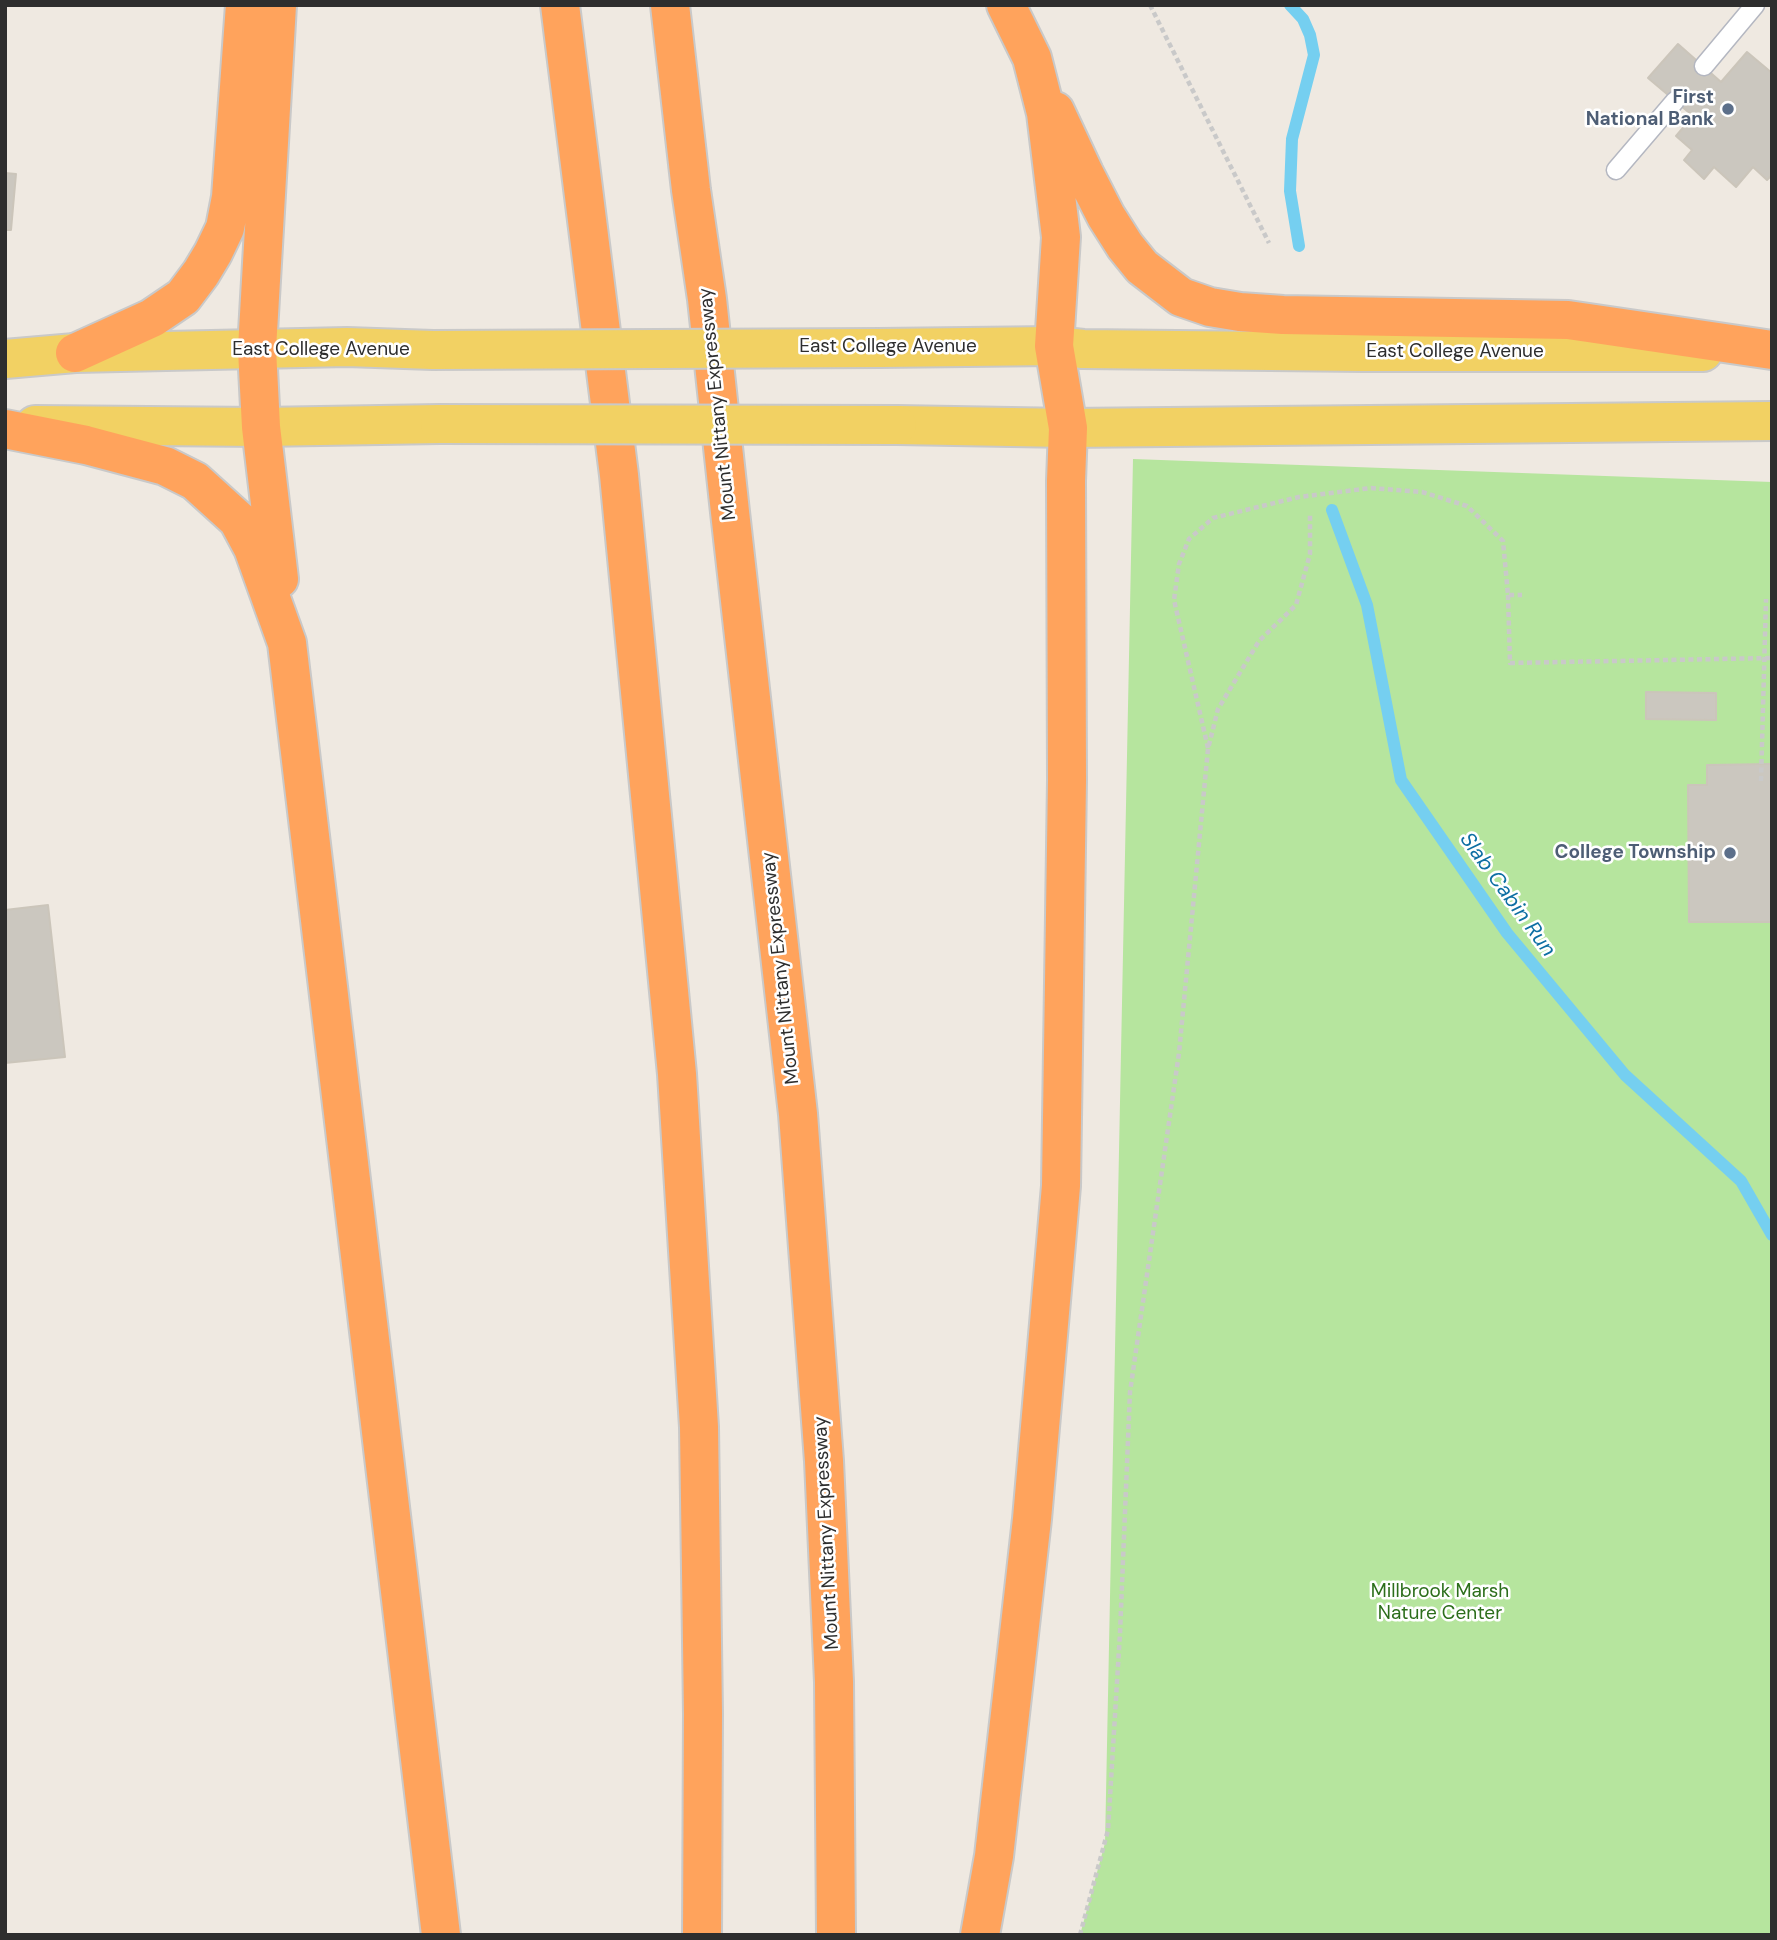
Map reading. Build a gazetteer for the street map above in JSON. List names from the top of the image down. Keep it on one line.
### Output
{"streets":{"highway":["Mount Nittany Expressway"],"main road":["East College Avenue"]},"water":["Slab Cabin Run"],"parks":["Millbrook Marsh Nature Center"],"places":["First National Bank","College Township"]}
